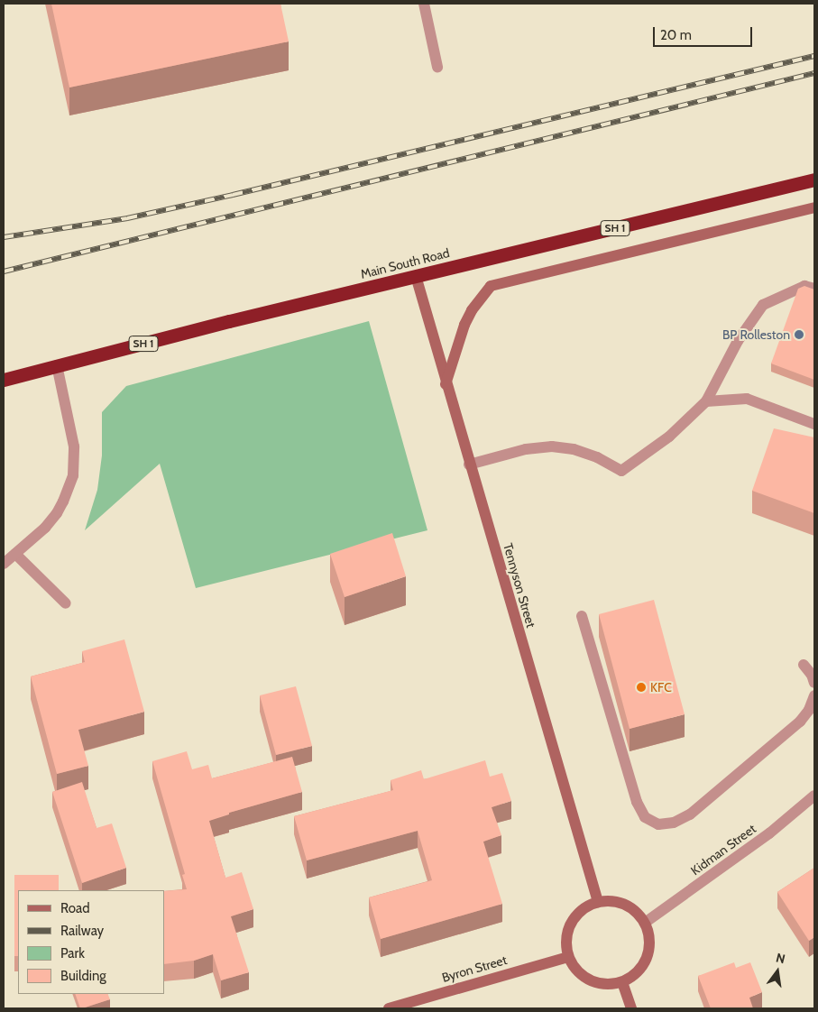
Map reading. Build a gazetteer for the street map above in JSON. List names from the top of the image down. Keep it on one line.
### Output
{"streets":{"highway":["SH 1","Main South Road"],"street":["Tennyson Street","Kidman Street","Byron Street"]},"crossings":[["Main South Road","Tennyson Street"],["Tennyson Street","Kidman Street"],["Tennyson Street","Byron Street"],["Kidman Street","Byron Street"]],"places":["BP Rolleston","KFC"],"legend":["Road","Railway","Park","Building"],"scale_bar":"20 m","north":"top"}
